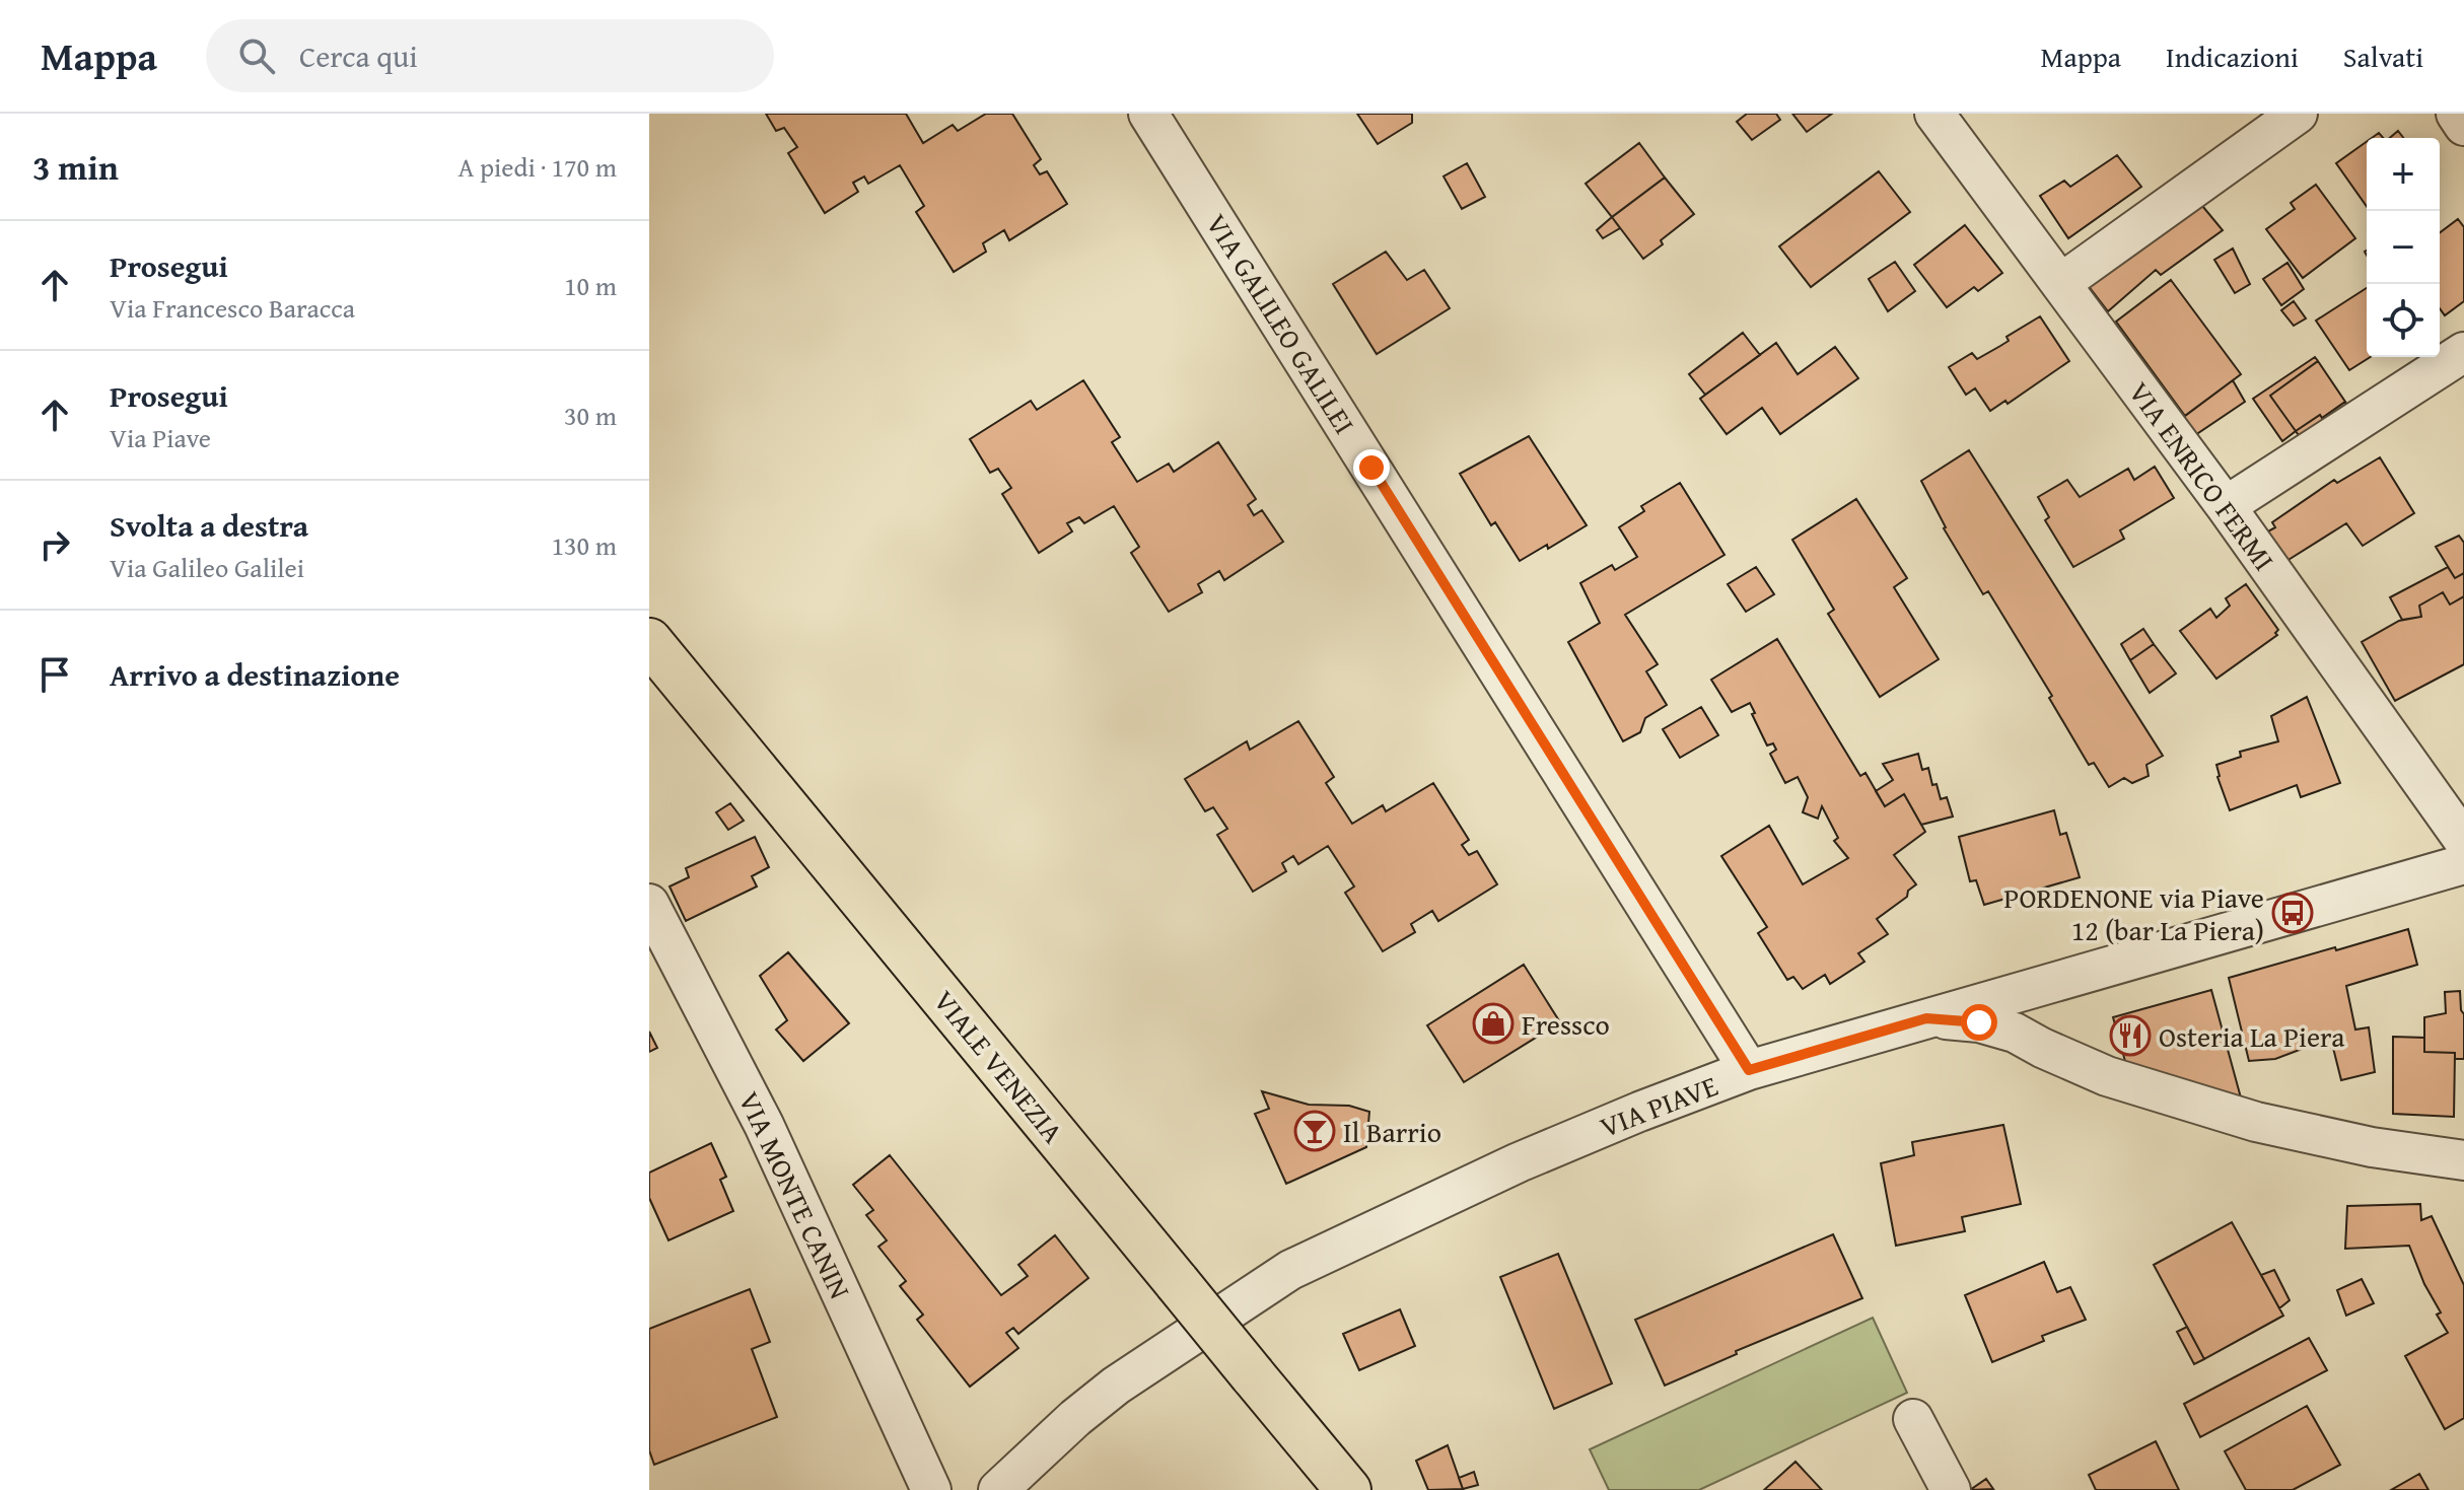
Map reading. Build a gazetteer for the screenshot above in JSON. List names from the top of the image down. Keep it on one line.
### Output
{"streets":{"main road":["VIALE VENEZIA"],"street":["VIA GALILEO GALILEI","VIA ENRICO FERMI","VIA PIAVE","VIA MONTE CANIN"]},"crossings":[["VIA GALILEO GALILEI","VIA PIAVE"]],"places":{"bus stop":["PORDENONE via Piave 12 (bar La Piera)"],"shop":["Fressco"],"restaurant":["Osteria La Piera"],"bar":["Il Barrio"]},"page":{"header":"Mappa","search":"Cerca qui","nav":["Mappa","Indicazioni","Salvati"],"heading":["3 min","A piedi · 170 m"],"map_buttons":["+","−"],"list":[["Prosegui","Via Francesco Baracca","10 m"],["Prosegui","Via Piave","30 m"],["Svolta a destra","Via Galileo Galilei","130 m"],"Arrivo a destinazione"]}}
